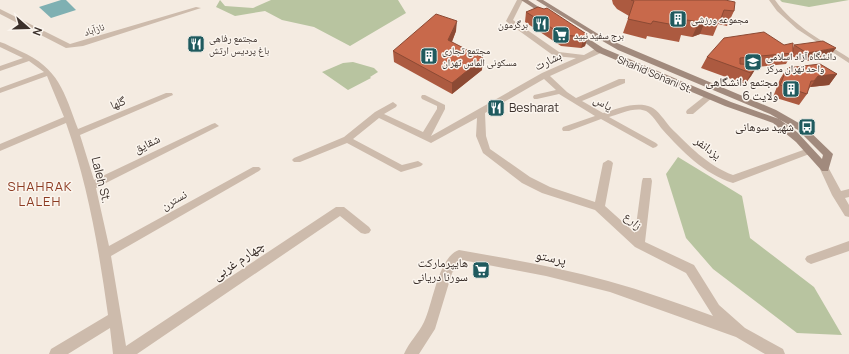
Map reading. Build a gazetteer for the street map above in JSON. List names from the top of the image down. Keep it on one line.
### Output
{"streets":{"main road":["Shahid Sohani St."],"street":["نازآباد","بشارت","گلها","یاس","شقایق","یزدانفر","Laleh St.","نسترن","زارع","پرستو","چهارم غربی"]},"crossings":[["بشارت","Shahid Sohani St."],["بشارت","یاس"],["بشارت","زارع"],["Shahid Sohani St.","یزدانفر"],["گلها","Laleh St."],["یاس","یزدانفر"],["شقایق","Laleh St."],["Laleh St.","نسترن"],["زارع","پرستو"]],"districts":["SHAHRAK LALEH"],"places":{"building":["مجموعه ورزشی","مجتمع تجاری مسکونی الماس تهران","مجتمع دانشگاهی ولایت 6"],"restaurant":["برگرمون","مجتمع رفاهی باغ پردیس ارتش","Besharat"],"supermarket":["برج سفید نبید","هایپرمارکت سورنا دریانی"],"school or university":["دانشگاه آزاد اسلامی واحد تهران مرکز"],"bus stop":["شهید سوهانی"]},"north":"right"}
